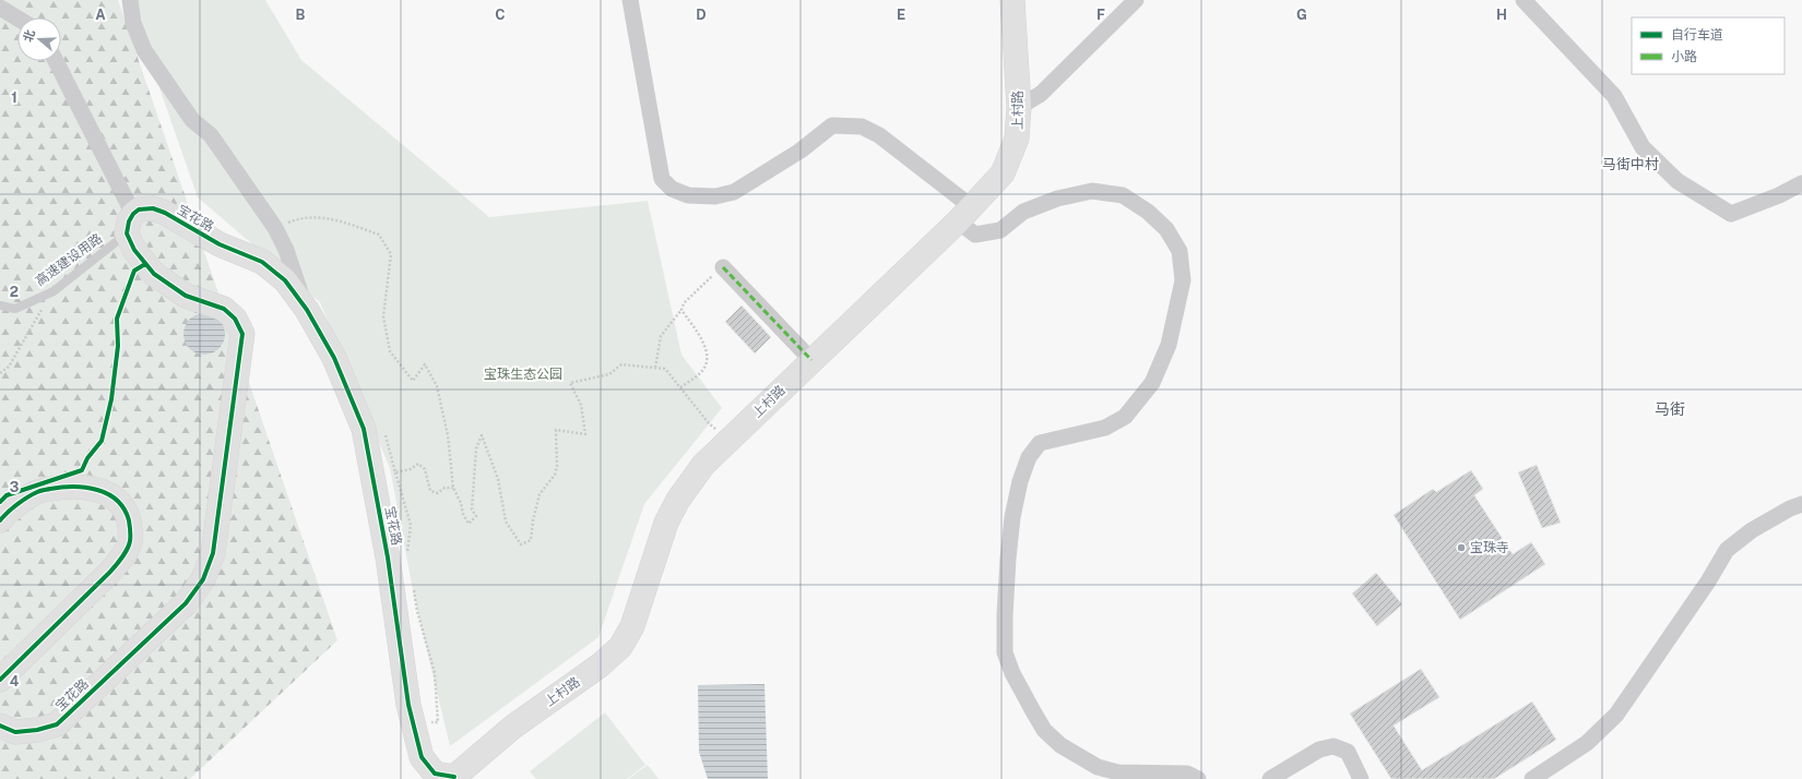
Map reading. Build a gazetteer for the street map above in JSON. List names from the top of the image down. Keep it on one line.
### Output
{"streets":{"main road":["上村路","宝花路"],"lane":["高速建设用路"]},"crossings":[["上村路","宝花路"],["宝花路","高速建设用路"]],"districts":["马街中村","马街"],"parks":["宝珠生态公园"],"places":["宝珠寺"],"legend":["自行车道","小路"],"north":"left","grid":{"columns":["A","B","C","D","E","F","G","H"],"rows":["1","2","3","4"]}}
